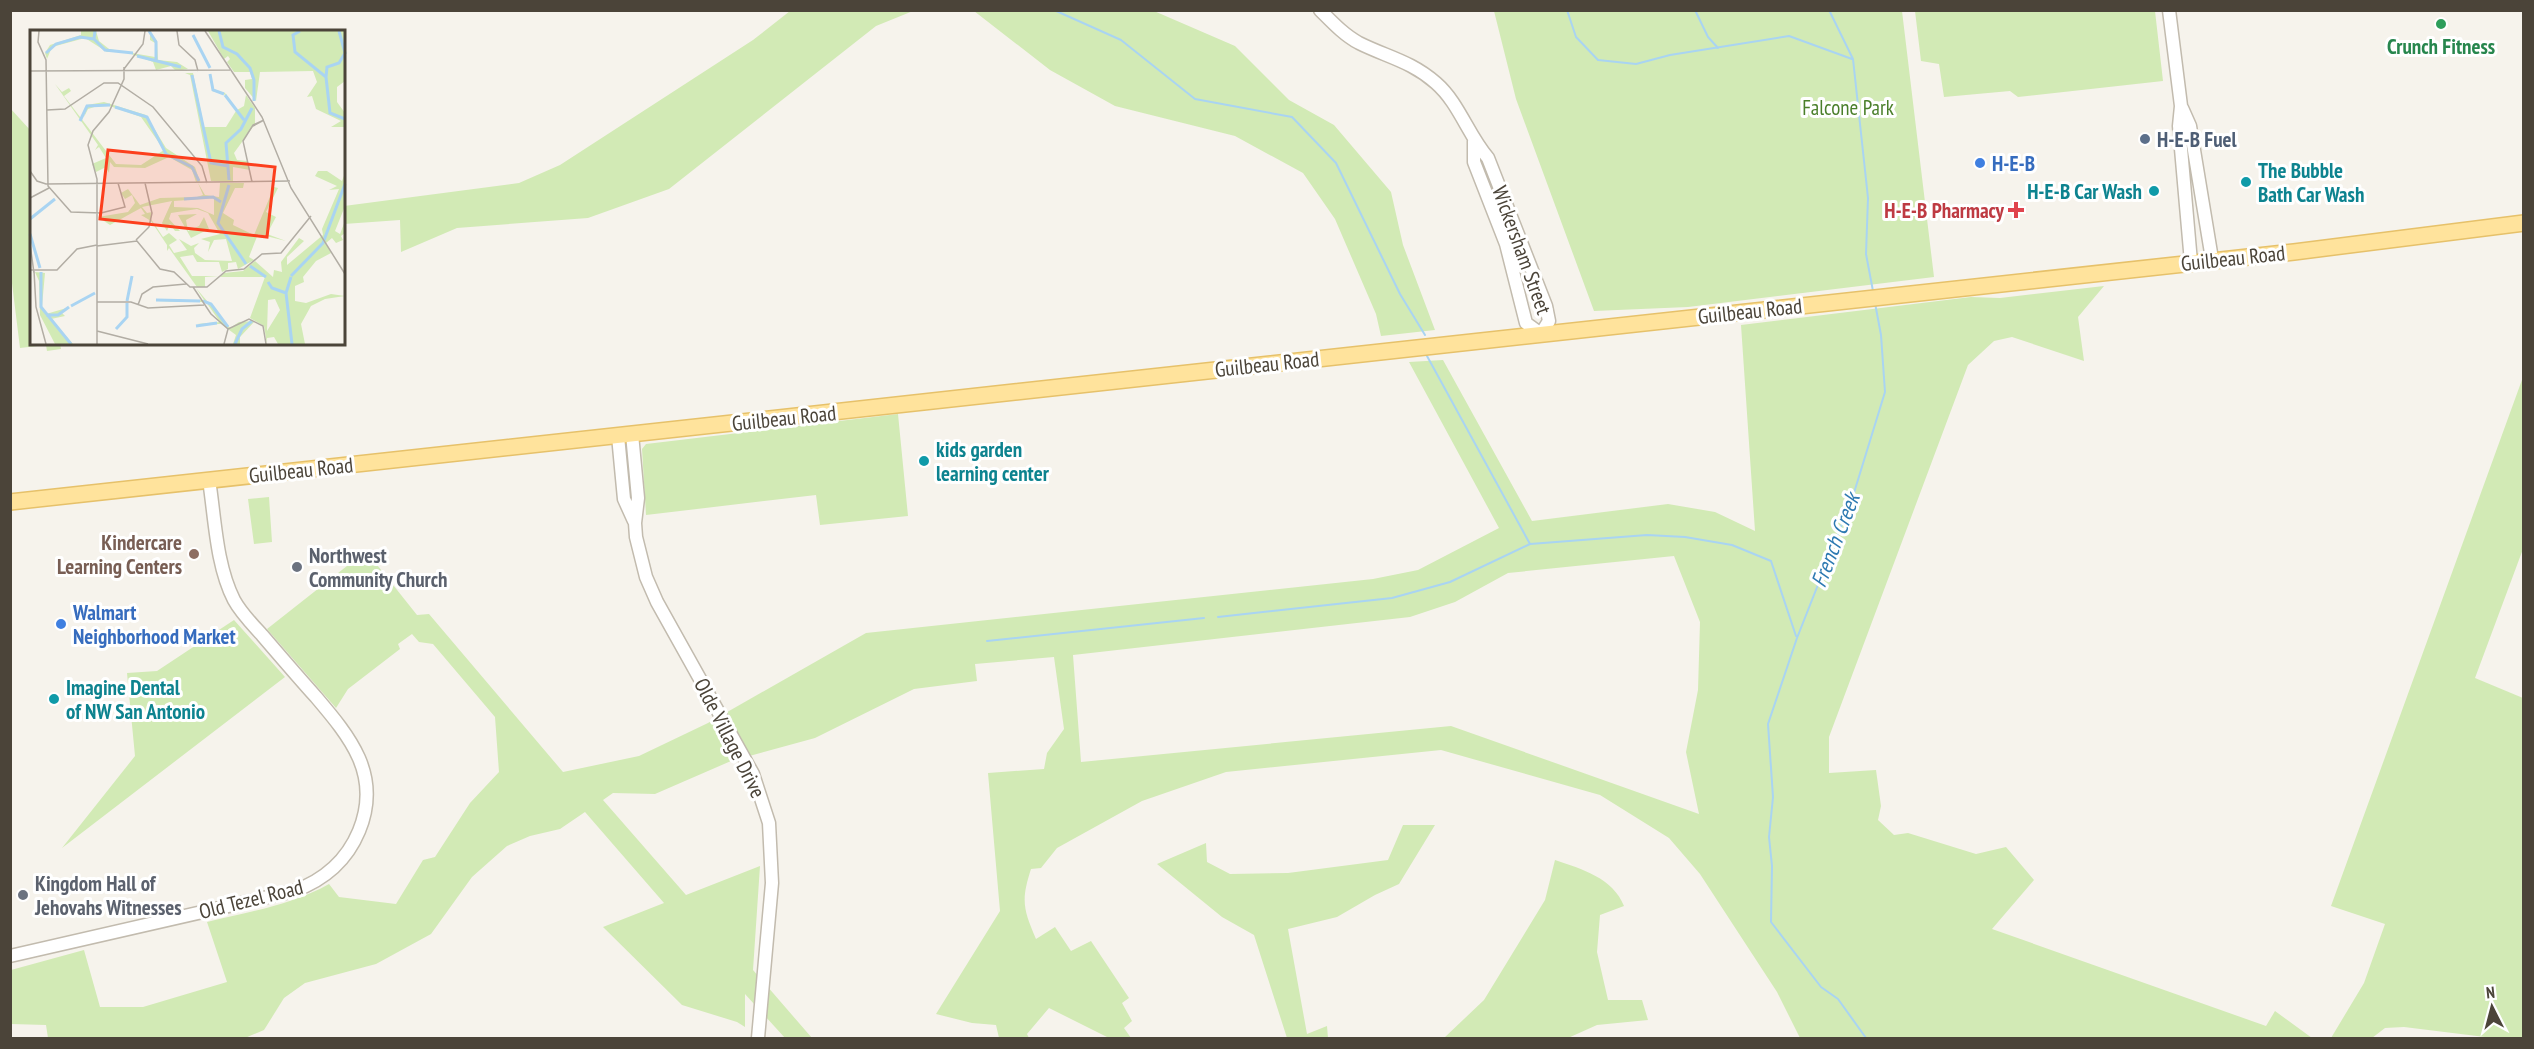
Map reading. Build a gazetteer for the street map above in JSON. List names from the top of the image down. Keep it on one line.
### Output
{"streets":{"main road":["Guilbeau Road"],"street":["Wickersham Street","Olde Village Drive","Old Tezel Road"]},"crossings":[["Wickersham Street","Guilbeau Road"],["Guilbeau Road","Olde Village Drive"],["Guilbeau Road","Old Tezel Road"]],"water":["French Creek"],"parks":["Falcone Park"],"places":{"other":["Crunch Fitness","H-E-B Fuel","H-E-B","The Bubble Bath Car Wash","H-E-B Car Wash","kids garden learning center","Kindercare Learning Centers","Northwest Community Church","Walmart Neighborhood Market","Imagine Dental of NW San Antonio","Kingdom Hall of Jehovahs Witnesses"],"health":["H-E-B Pharmacy"]},"north":"top"}
